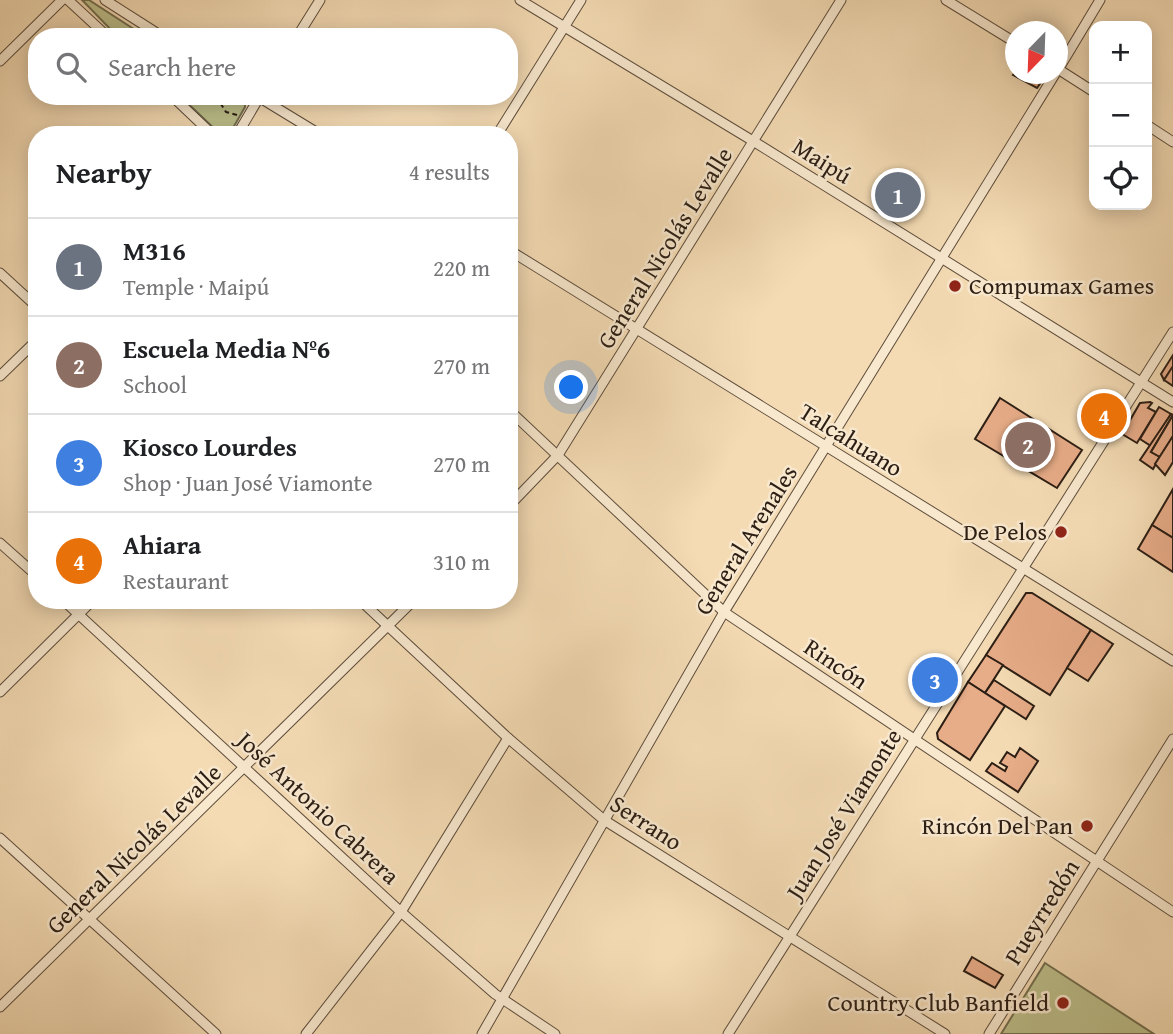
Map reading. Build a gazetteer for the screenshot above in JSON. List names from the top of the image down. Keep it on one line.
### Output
{"streets":{"street":["Maipú","General Nicolás Levalle","Talcahuano","General Arenales","Rincón","José Antonio Cabrera","Juan José Viamonte","Serrano","Pueyrredón"]},"crossings":[["Maipú","General Nicolás Levalle"],["Maipú","General Arenales"],["Maipú","Juan José Viamonte"],["General Nicolás Levalle","Talcahuano"],["General Nicolás Levalle","Rincón"],["General Nicolás Levalle","José Antonio Cabrera"],["General Nicolás Levalle","Serrano"],["Talcahuano","General Arenales"],["Talcahuano","Juan José Viamonte"],["General Arenales","Rincón"],["General Arenales","José Antonio Cabrera"],["General Arenales","Serrano"],["Rincón","Juan José Viamonte"],["Rincón","Pueyrredón"],["Juan José Viamonte","Serrano"]],"places":["Compumax Games","De Pelos","Rincón Del Pan","Country Club Banfield"],"north":"bottom left","page":{"map_buttons":["+","−"],"search":"Search here","heading":["Nearby","4 results"],"pins":["1","4","2","3"],"list":[{"mark":"1","name":"M316","note":"Temple · Maipú","value":"220 m"},{"mark":"2","name":"Escuela Media Nº6","note":"School","value":"270 m"},{"mark":"3","name":"Kiosco Lourdes","note":"Shop · Juan José Viamonte","value":"270 m"},{"mark":"4","name":"Ahiara","note":"Restaurant","value":"310 m"}]}}
